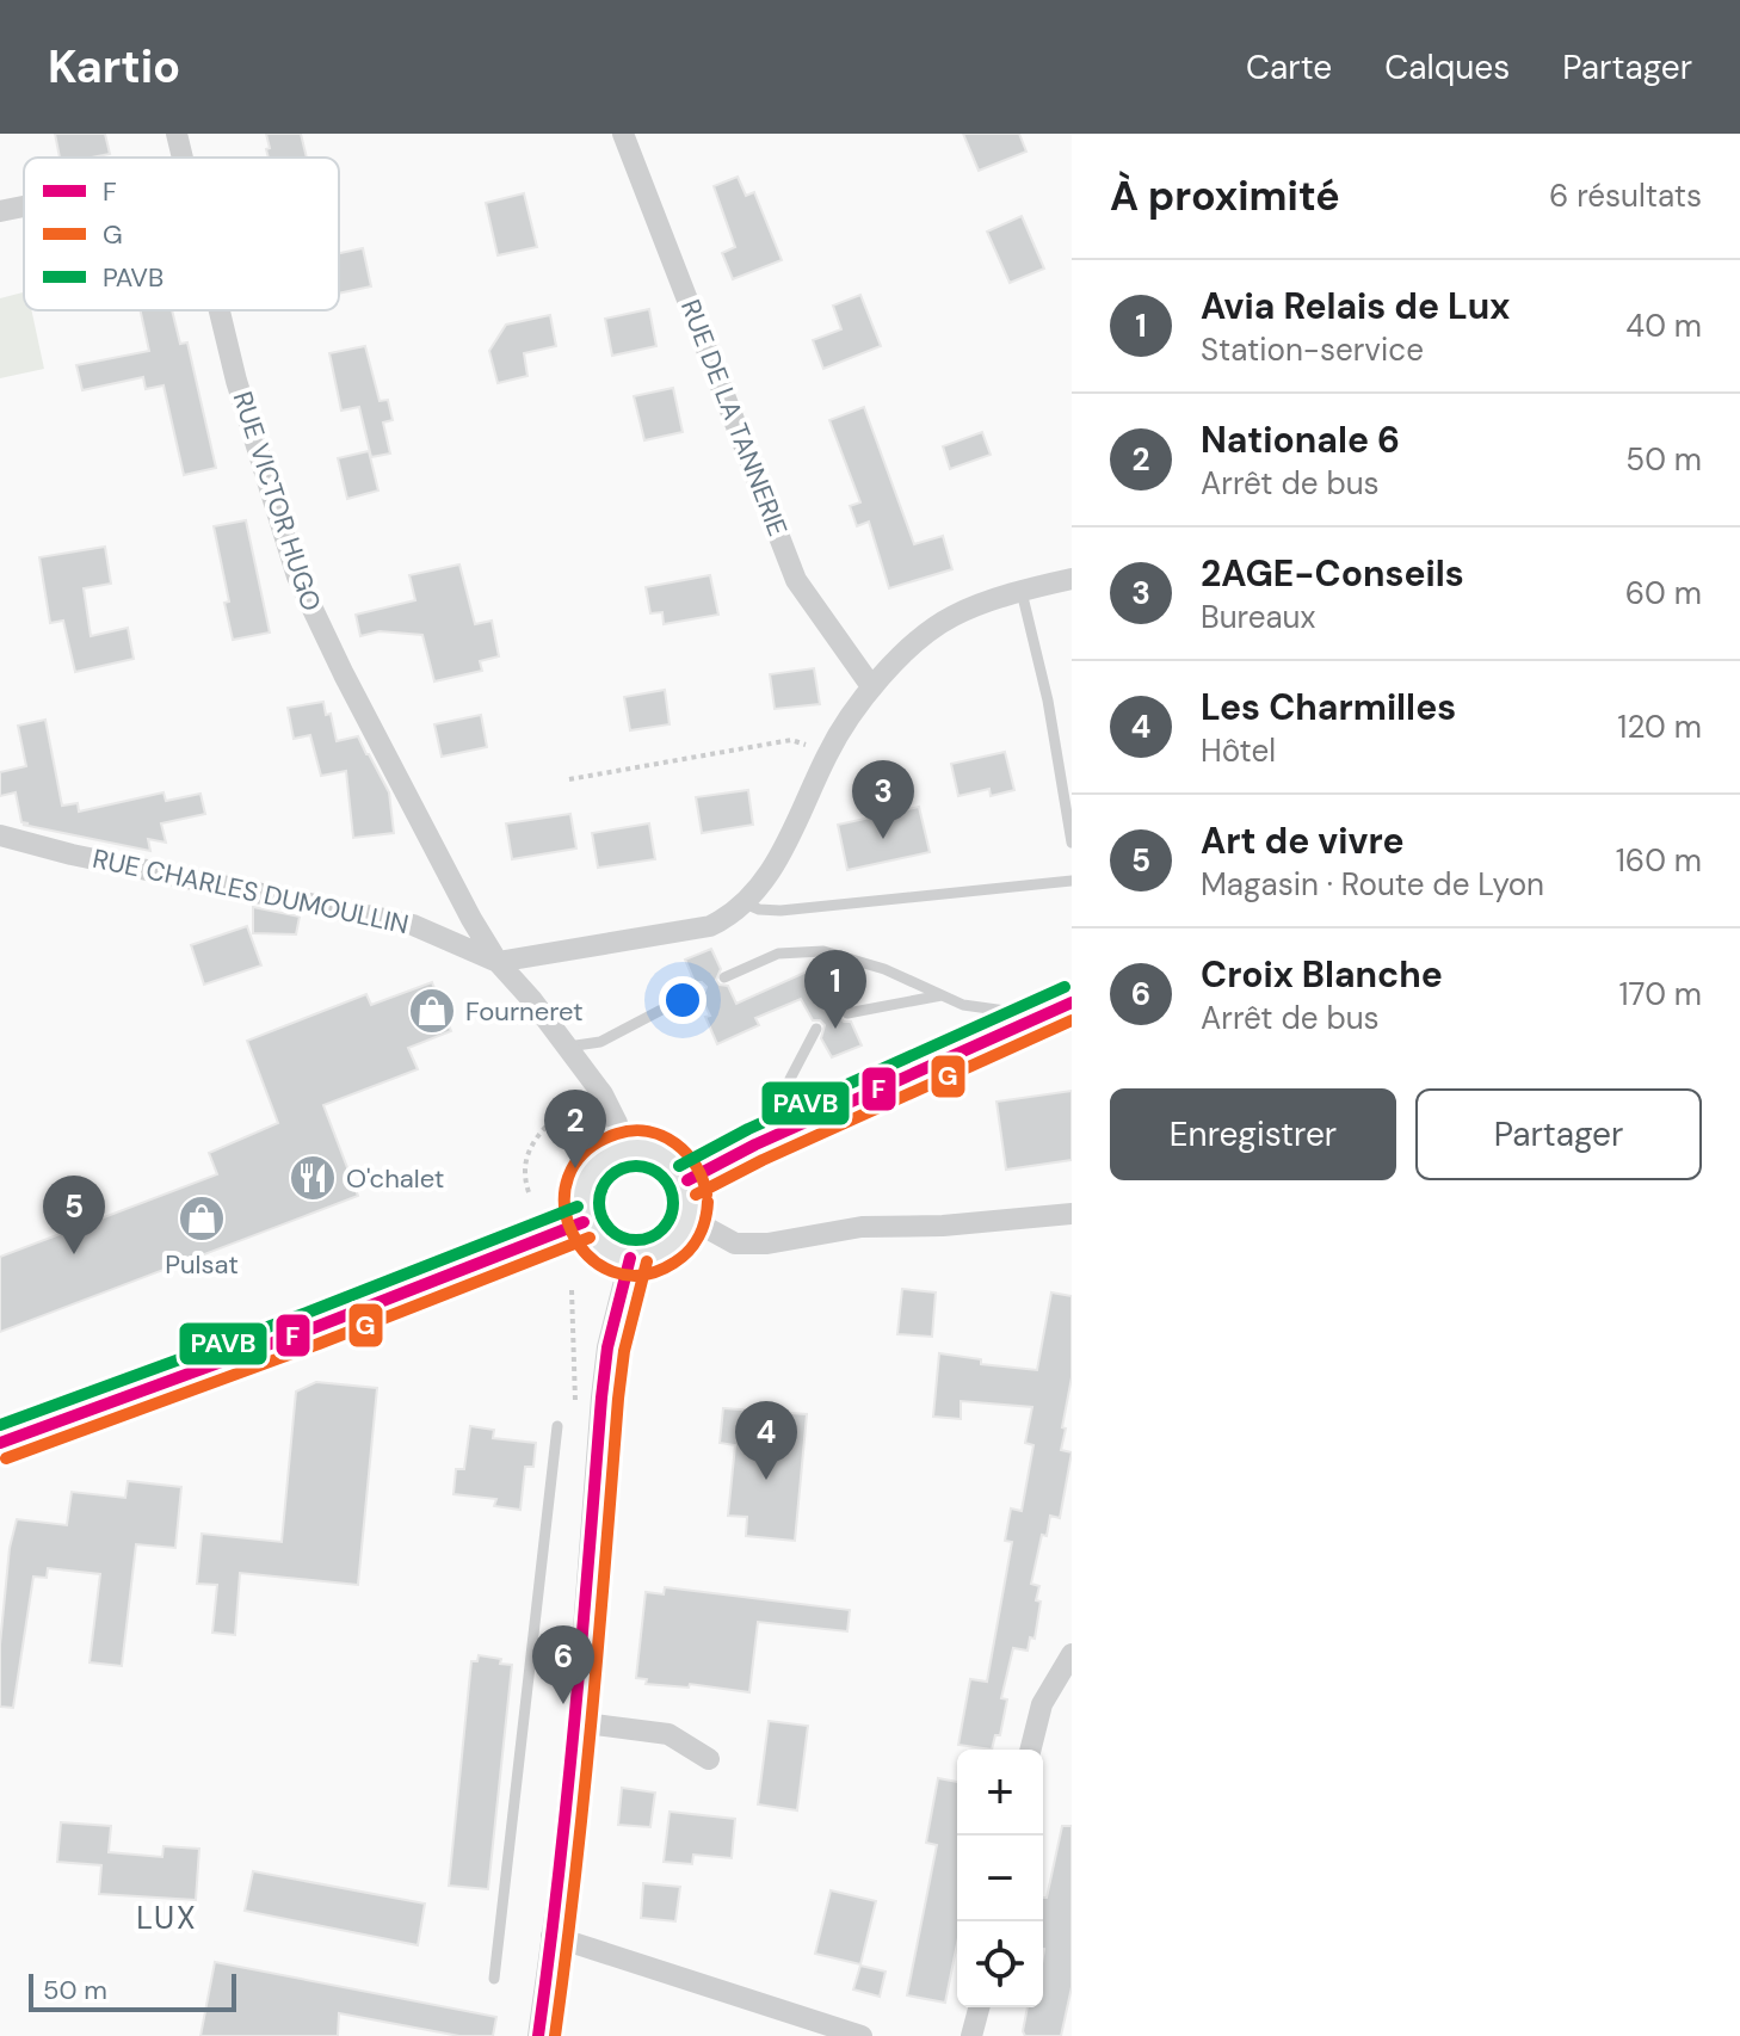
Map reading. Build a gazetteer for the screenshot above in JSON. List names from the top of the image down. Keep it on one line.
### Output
{"streets":{"street":["RUE DE LA TANNERIE","RUE VICTOR HUGO","RUE CHARLES DUMOULLIN"]},"crossings":[["RUE VICTOR HUGO","RUE CHARLES DUMOULLIN"]],"districts":["LUX"],"places":{"shop":["Fourneret","Pulsat"],"restaurant":["O'chalet"]},"lines":["transit line PAVB","transit line F","transit line G"],"legend":["F","G","PAVB"],"scale_bar":"50 m","page":{"header":"Kartio","nav":["Carte","Calques","Partager"],"heading":["À proximité","6 résultats"],"list":[{"mark":"1","name":"Avia Relais de Lux","note":"Station-service","value":"40 m"},{"mark":"2","name":"Nationale 6","note":"Arrêt de bus","value":"50 m"},{"mark":"3","name":"2AGE-Conseils","note":"Bureaux","value":"60 m"},{"mark":"4","name":"Les Charmilles","note":"Hôtel","value":"120 m"},{"mark":"5","name":"Art de vivre","note":"Magasin · Route de Lyon","value":"160 m"},{"mark":"6","name":"Croix Blanche","note":"Arrêt de bus","value":"170 m"}],"pins":["3","1","2","5","4","6"],"buttons":["Enregistrer","Partager"],"map_buttons":["+","−"],"scale":"50 m"}}
